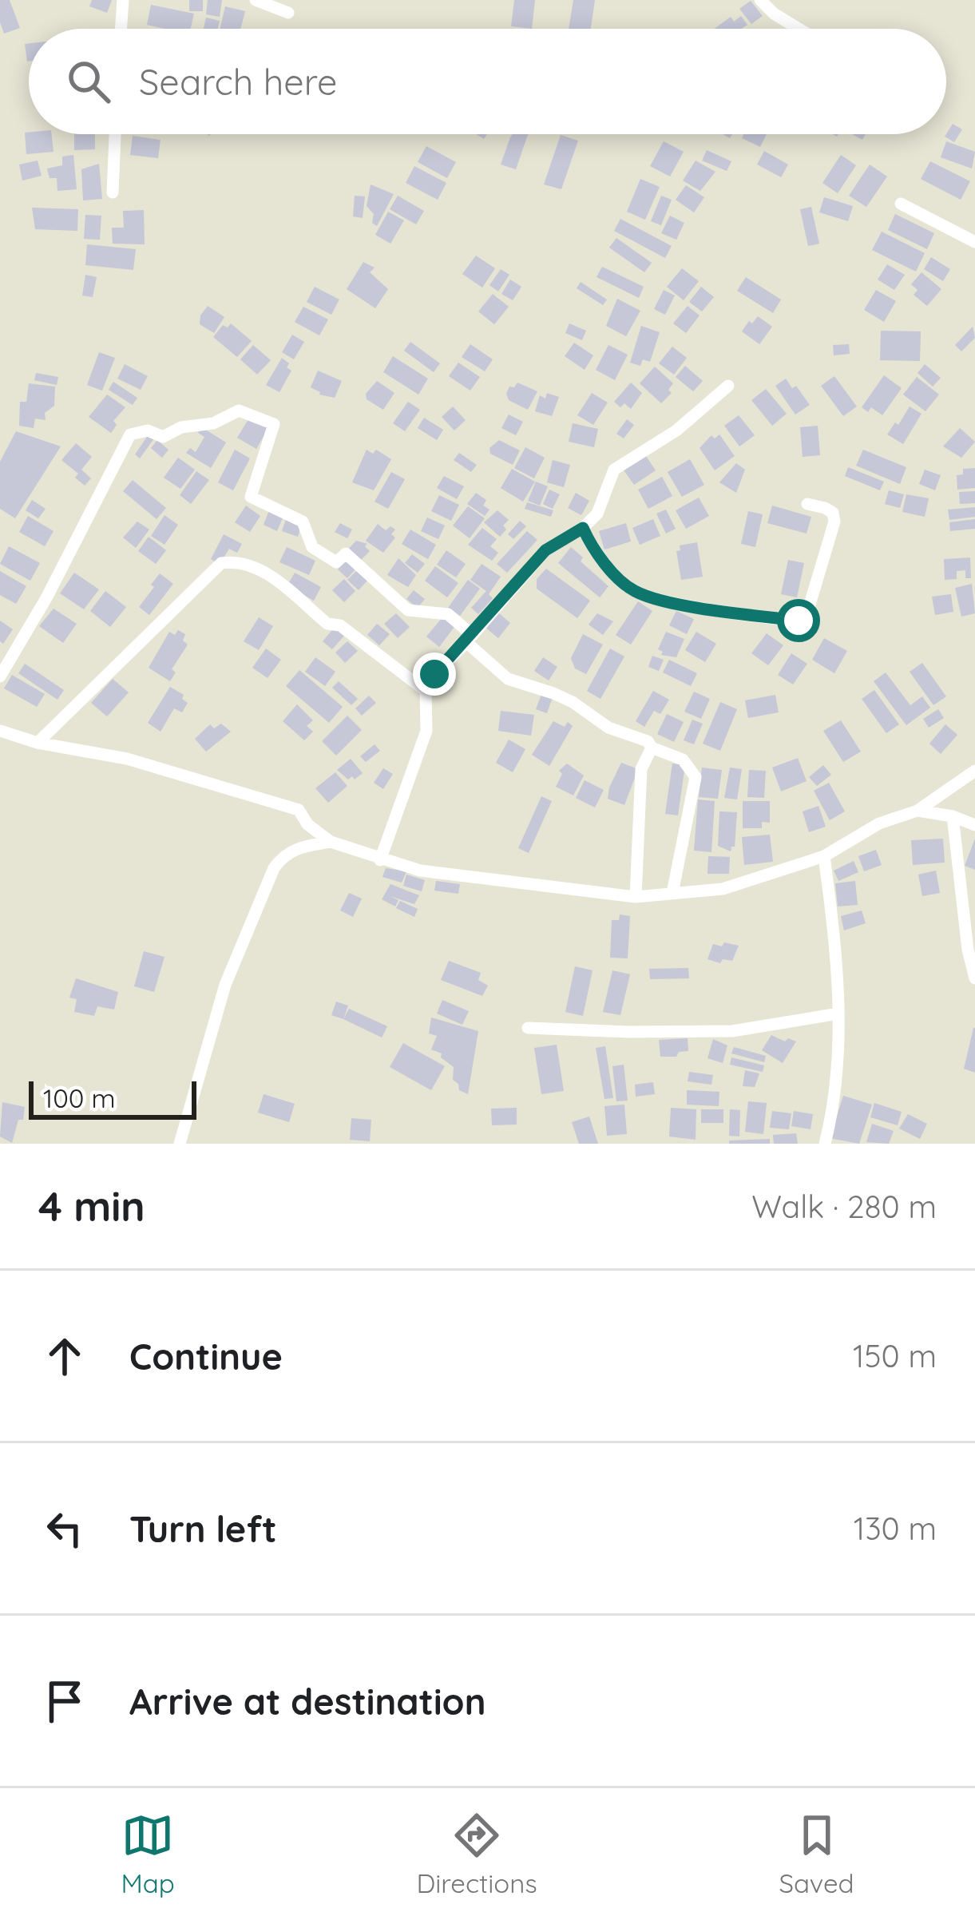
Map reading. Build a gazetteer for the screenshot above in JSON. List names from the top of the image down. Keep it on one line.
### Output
{"scale_bar":"100 m","page":{"search":"Search here","scale":"100 m","heading":["4 min","Walk · 280 m"],"list":[["Continue","150 m"],["Turn left","130 m"],"Arrive at destination"],"nav":["Map","Directions","Saved"]}}
